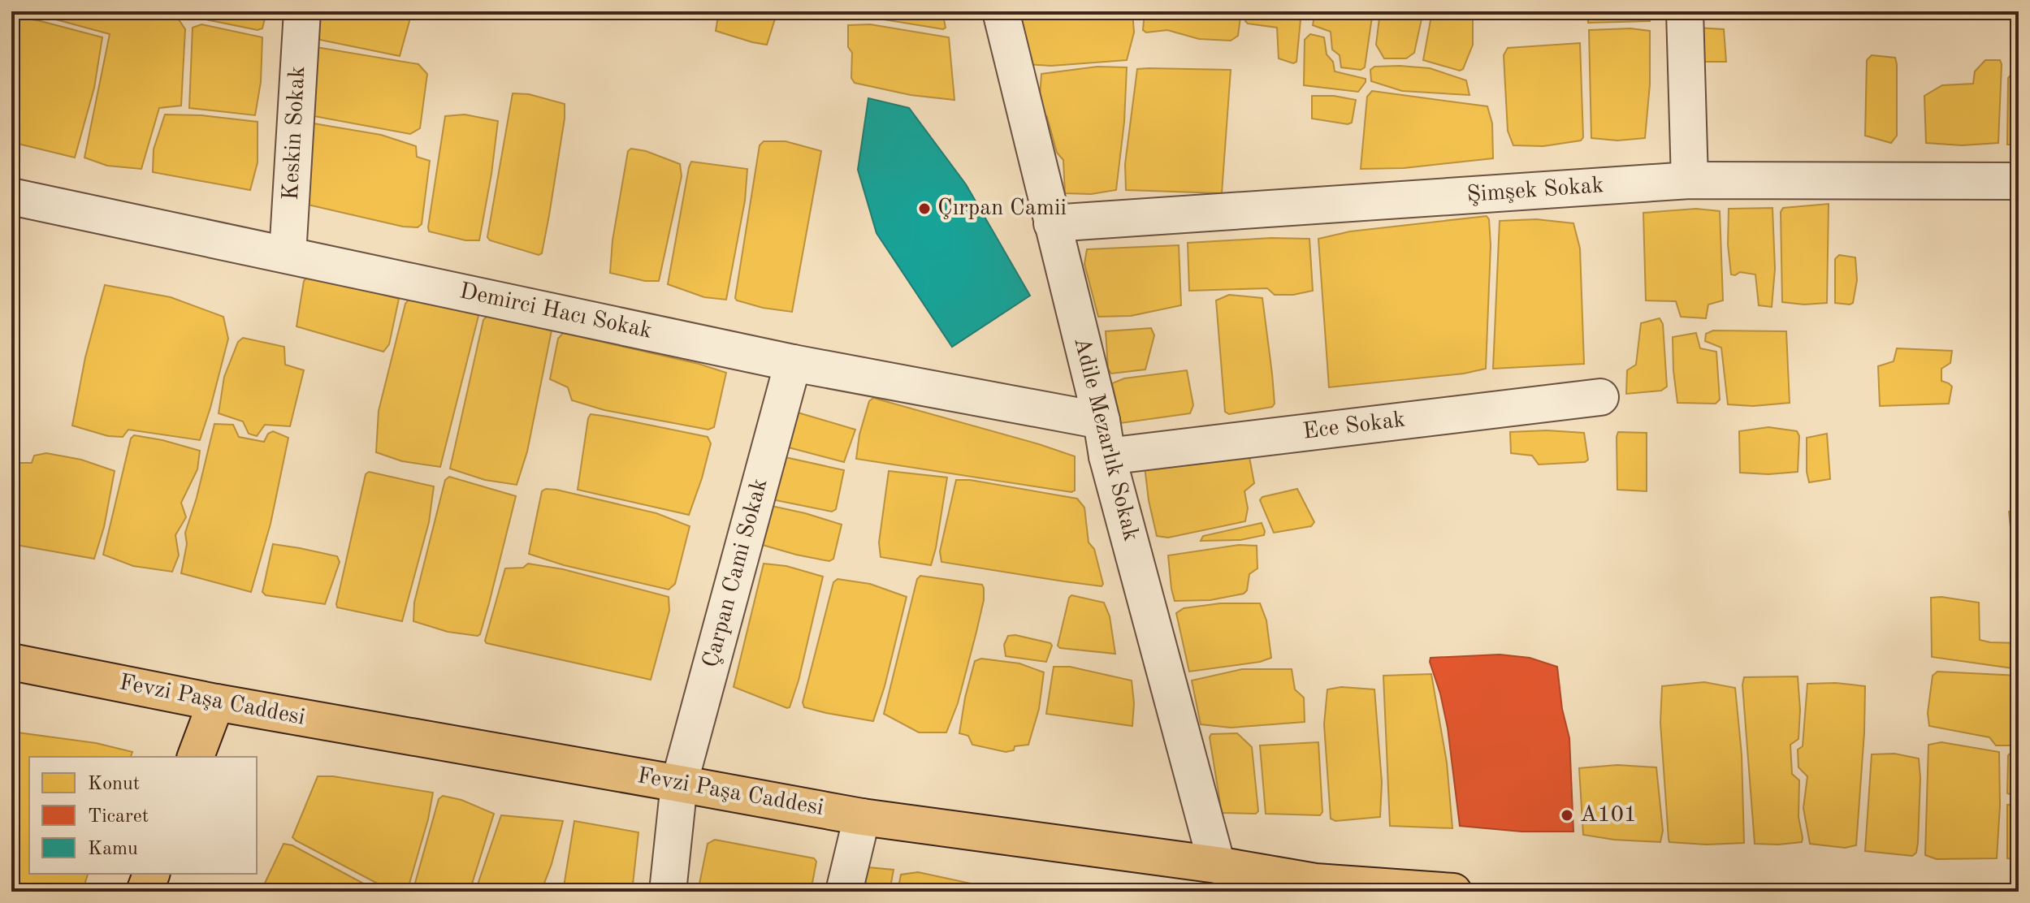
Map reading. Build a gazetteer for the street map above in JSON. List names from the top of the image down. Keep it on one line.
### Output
{"streets":{"main road":["Fevzi Paşa Caddesi"],"street":["Keskin Sokak","Şimşek Sokak","Demirci Hacı Sokak","Ece Sokak","Adile Mezarlık Sokak","Çarpan Cami Sokak"]},"crossings":[["Keskin Sokak","Demirci Hacı Sokak"],["Şimşek Sokak","Adile Mezarlık Sokak"],["Demirci Hacı Sokak","Adile Mezarlık Sokak"],["Demirci Hacı Sokak","Çarpan Cami Sokak"],["Ece Sokak","Adile Mezarlık Sokak"],["Adile Mezarlık Sokak","Fevzi Paşa Caddesi"],["Çarpan Cami Sokak","Fevzi Paşa Caddesi"]],"places":["Çırpan Camii","A101"],"legend":["Konut","Ticaret","Kamu"]}
